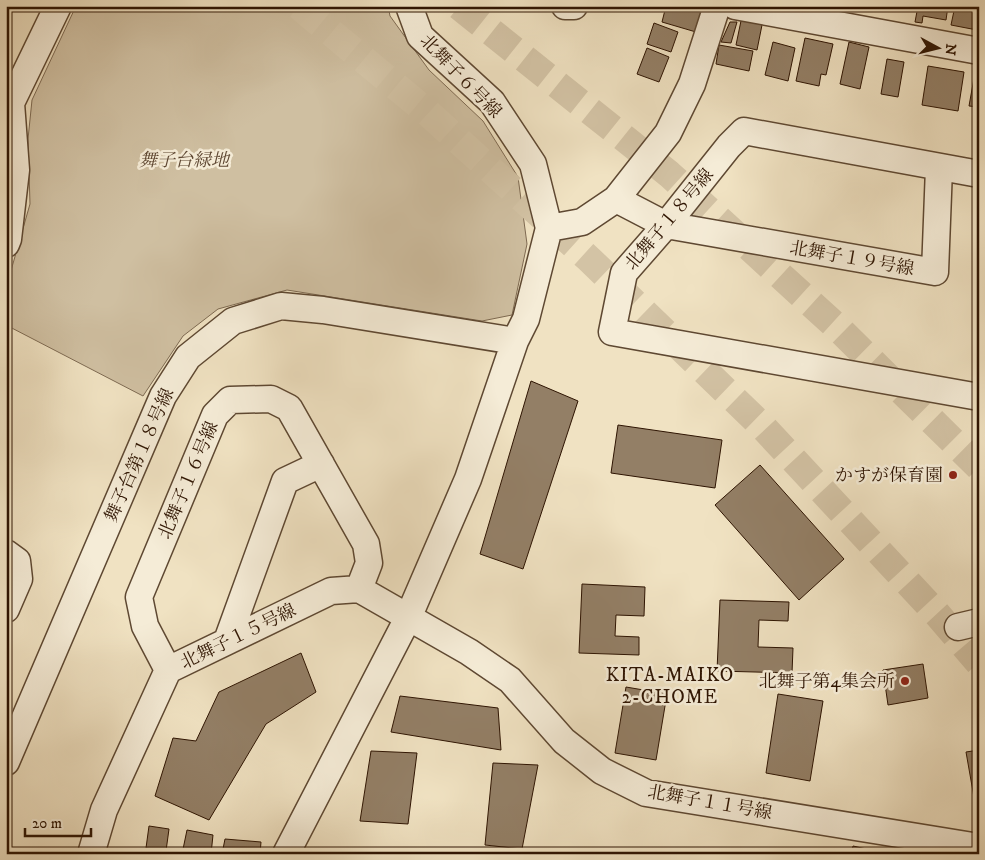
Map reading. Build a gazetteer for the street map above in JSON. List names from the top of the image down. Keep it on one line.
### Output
{"streets":{"street":["北舞子６号線","北舞子１８号線","北舞子１９号線","舞子台第１８号線","北舞子１６号線","北舞子１５号線","北舞子１１号線"]},"crossings":[["北舞子６号線","舞子台第１８号線"],["北舞子６号線","北舞子１１号線"],["北舞子１８号線","北舞子１９号線"],["北舞子１６号線","北舞子１５号線"]],"districts":["KITA-MAIKO 2-CHOME"],"parks":["舞子台緑地"],"places":["かすが保育園","北舞子第4集会所"],"scale_bar":"20 m","north":"right"}
